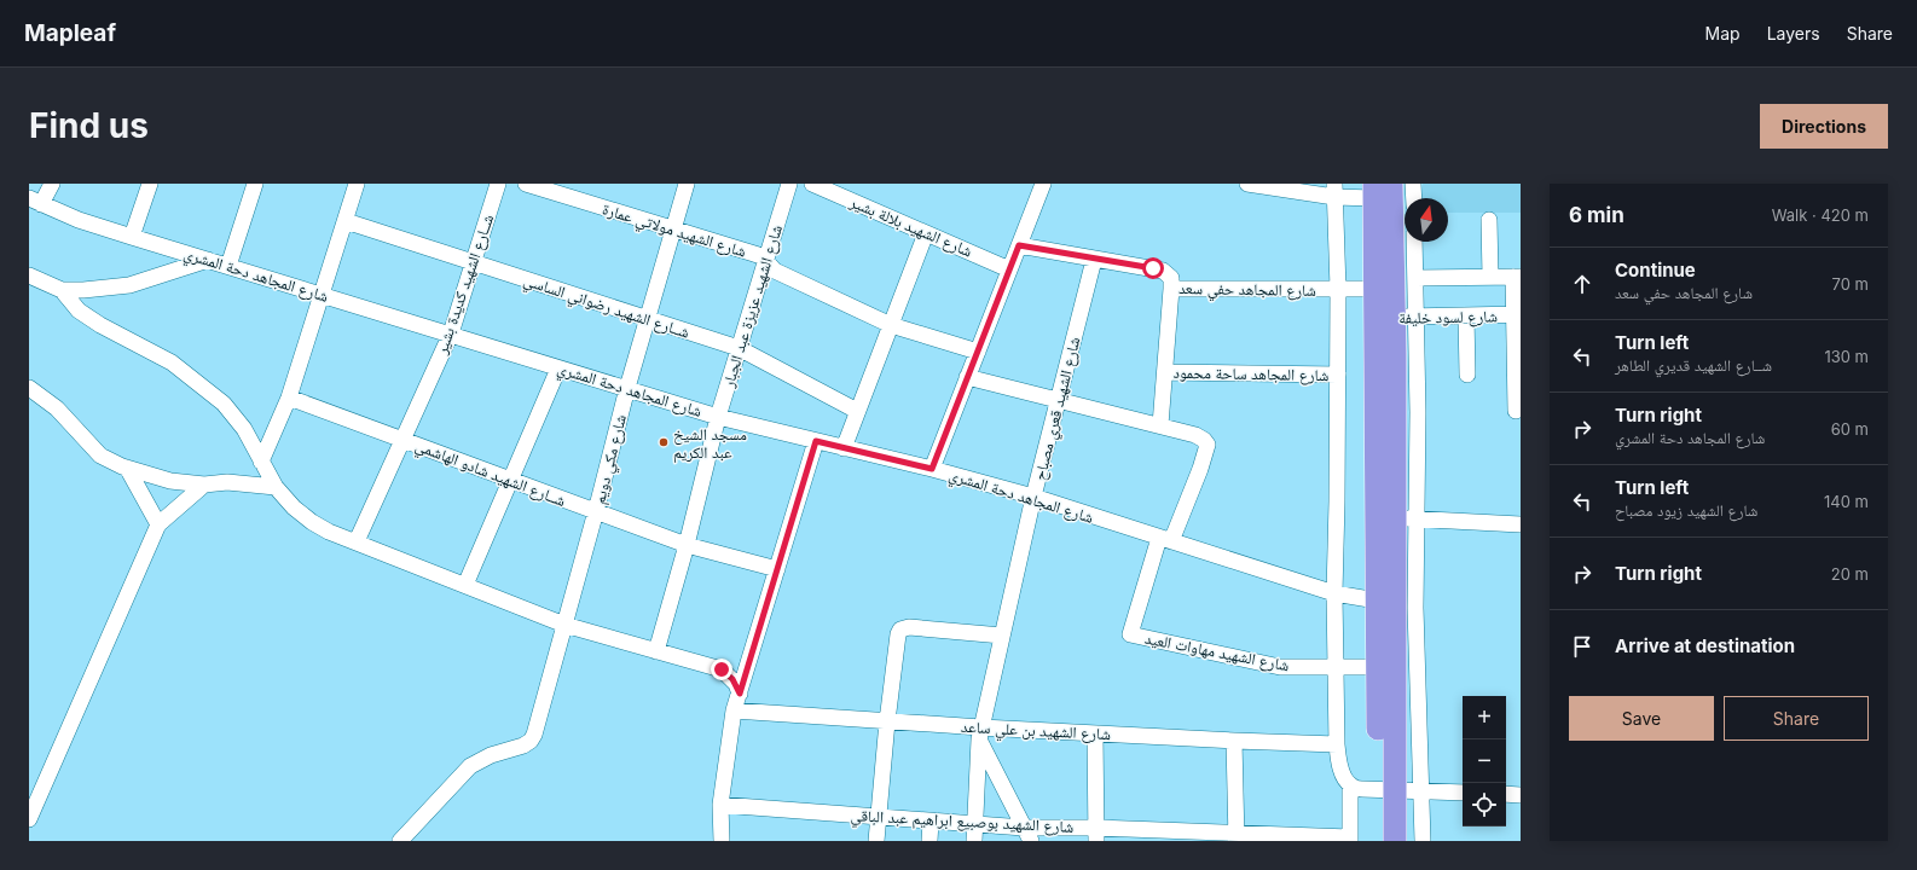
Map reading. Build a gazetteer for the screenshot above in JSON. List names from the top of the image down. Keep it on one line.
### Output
{"streets":{"street":["شارع الشهيد بلالة بشير","شارع الشهيد مولاتي عمارة","شارع المجاهد دحة المشري","شــارع الشهيد كديدة بشير","شارع المجاهد حفي سعد","شــارع الشهيد رضواني الساسي","شارع الشهيد عزيزة عبد الجبار","شارع لسود خليفة","شارع المجاهد ساحة محمود","شارع الشهيد قعري مصباح","شارع مكي دويم","شــارع الشهيد شادو الهاشمي","شارع الشهيد مهاوات العيد","شارع الشهيد بن علي ساعد","شارع الشهيد بوصبيع ابراهيم عبد الباقي"]},"crossings":[["شارع الشهيد مولاتي عمارة","شارع الشهيد عزيزة عبد الجبار"],["شارع الشهيد مولاتي عمارة","شارع مكي دويم"],["شارع المجاهد دحة المشري","شــارع الشهيد كديدة بشير"],["شارع المجاهد دحة المشري","شارع الشهيد عزيزة عبد الجبار"],["شارع المجاهد دحة المشري","شارع الشهيد قعري مصباح"],["شارع المجاهد دحة المشري","شارع مكي دويم"],["شارع المجاهد دحة المشري","شارع الشهيد مهاوات العيد"],["شــارع الشهيد كديدة بشير","شــارع الشهيد رضواني الساسي"],["شــارع الشهيد كديدة بشير","شــارع الشهيد شادو الهاشمي"],["شارع المجاهد حفي سعد","شارع الشهيد قعري مصباح"],["شــارع الشهيد رضواني الساسي","شارع الشهيد عزيزة عبد الجبار"],["شــارع الشهيد رضواني الساسي","شارع مكي دويم"],["شارع الشهيد عزيزة عبد الجبار","شــارع الشهيد شادو الهاشمي"],["شارع الشهيد قعري مصباح","شارع الشهيد بن علي ساعد"],["شارع الشهيد قعري مصباح","شارع الشهيد بوصبيع ابراهيم عبد الباقي"],["شارع مكي دويم","شــارع الشهيد شادو الهاشمي"]],"places":["مسجد الشيخ عبد الكريم"],"north":"top","page":{"header":"Mapleaf","nav":["Map","Layers","Share"],"buttons":["Directions",["Save","Share"]],"title":"Find us","heading":["6 min","Walk · 420 m"],"list":[["Continue","شارع المجاهد حفي سعد","70 m"],["Turn left","شــارع الشهيد قديري الطاهر","130 m"],["Turn right","شارع المجاهد دحة المشري","60 m"],["Turn left","شارع الشهيد زيود مصباح","140 m"],["Turn right","20 m"],"Arrive at destination"],"map_buttons":["+","−"]}}
